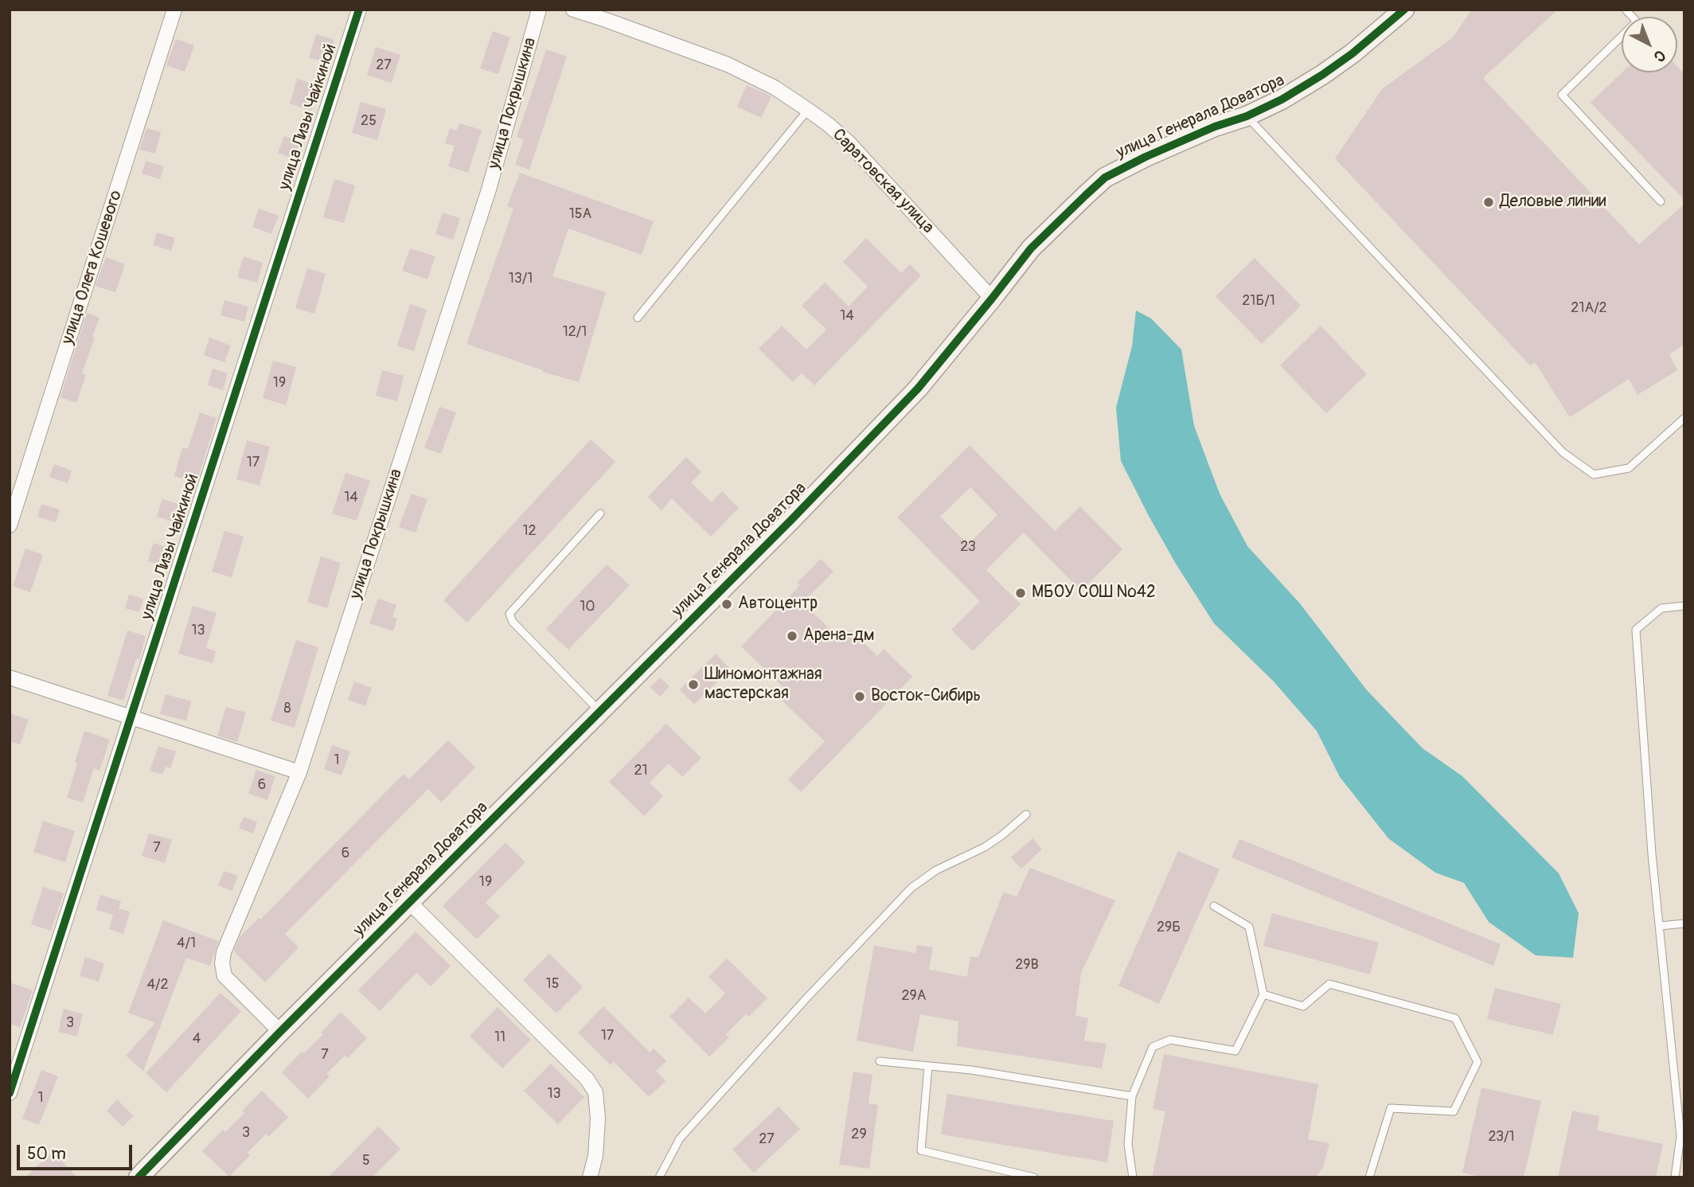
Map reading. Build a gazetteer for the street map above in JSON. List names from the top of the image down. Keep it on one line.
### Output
{"streets":{"street":["улица Покрышкина","улица Лизы Чайкиной","улица Генерала Доватора","Саратовская улица","улица Олега Кошевого"]},"crossings":[["улица Покрышкина","улица Генерала Доватора"],["улица Генерала Доватора","Саратовская улица"]],"places":["Деловые линии","МБОУ СОШ №42","Автоцентр","Арена-дм","Шиномонтажная мастерская","Восток-Сибирь"],"house_numbers":["27","25","15А","13/1","21Б/1","21А/2","14","12/1","19","17","14","12","23","10","13","8","1","21","6","7","6","19","29Б","4/1","29В","15","4/2","29А","3","17","11","4","7","13","1","3","29","23/1","27","5"],"scale_bar":"50 m","north":"bottom right"}
